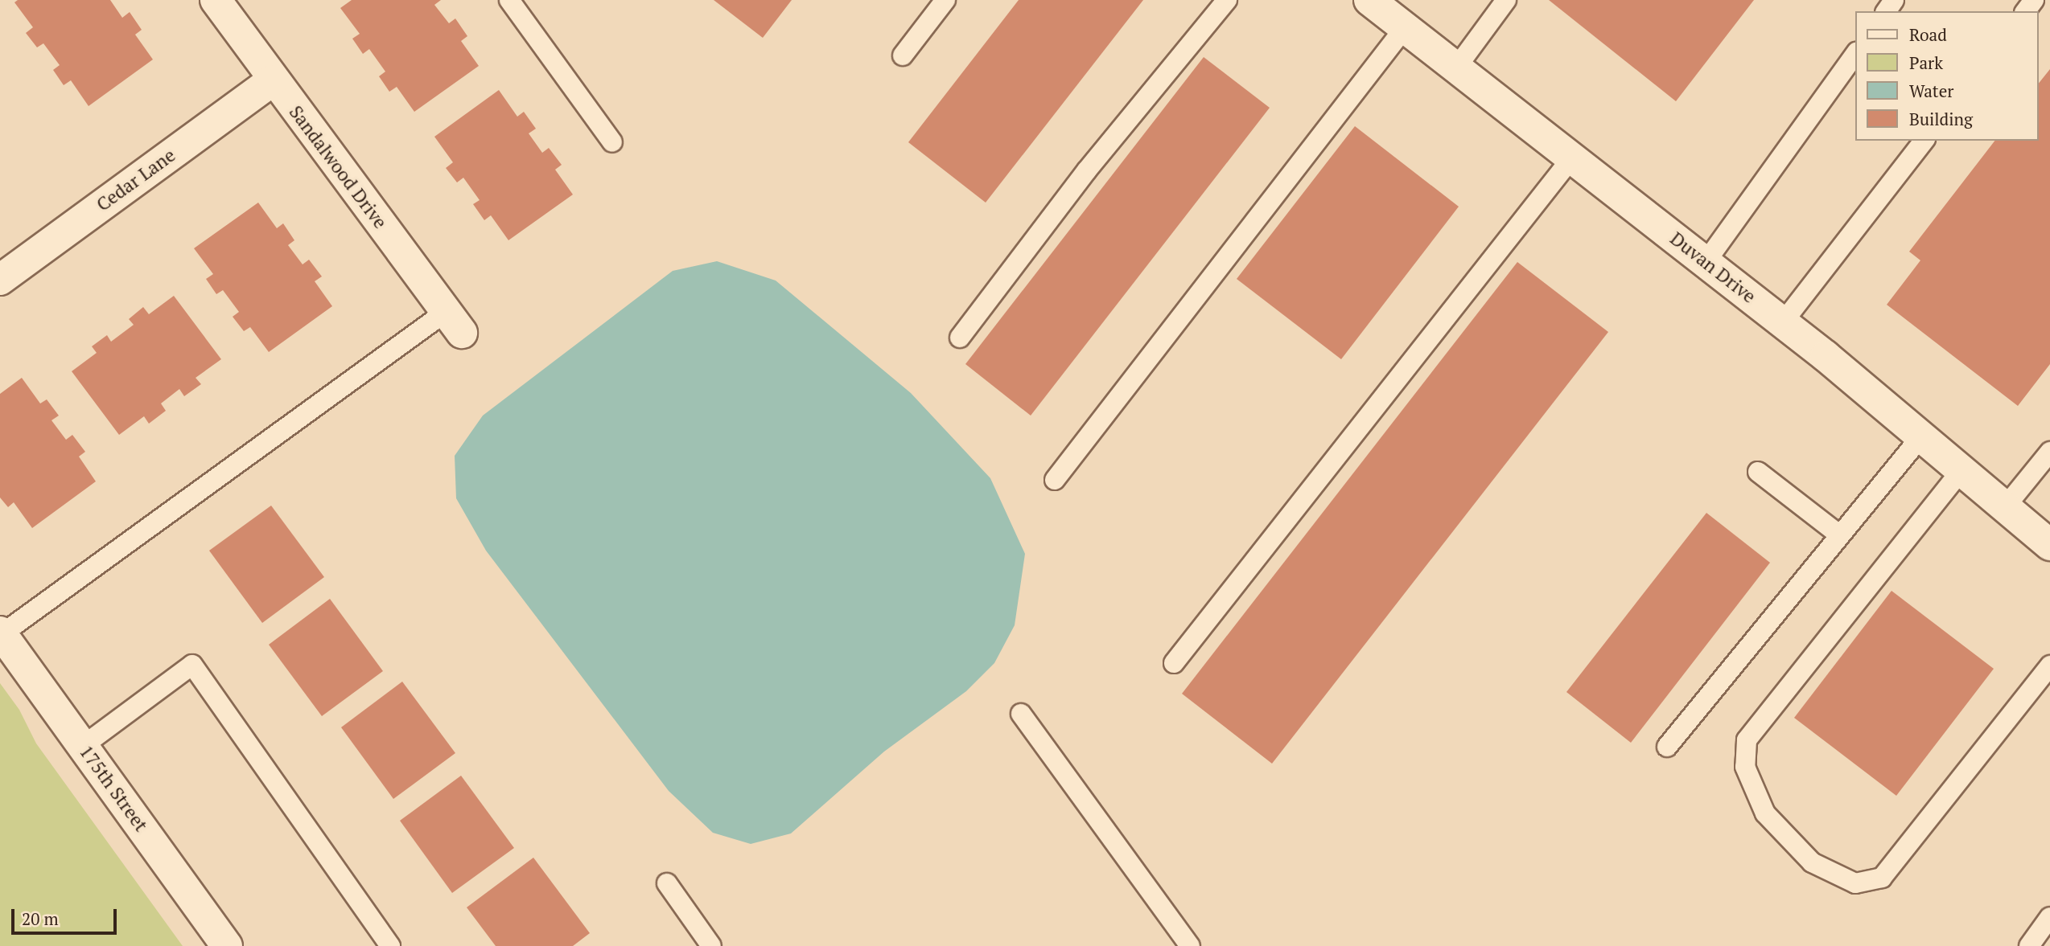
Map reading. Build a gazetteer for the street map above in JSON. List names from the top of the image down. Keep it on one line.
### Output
{"streets":{"street":["Sandalwood Drive","Cedar Lane","Duvan Drive","175th Street"]},"crossings":[["Sandalwood Drive","Cedar Lane"]],"legend":["Road","Park","Water","Building"],"scale_bar":"20 m"}
